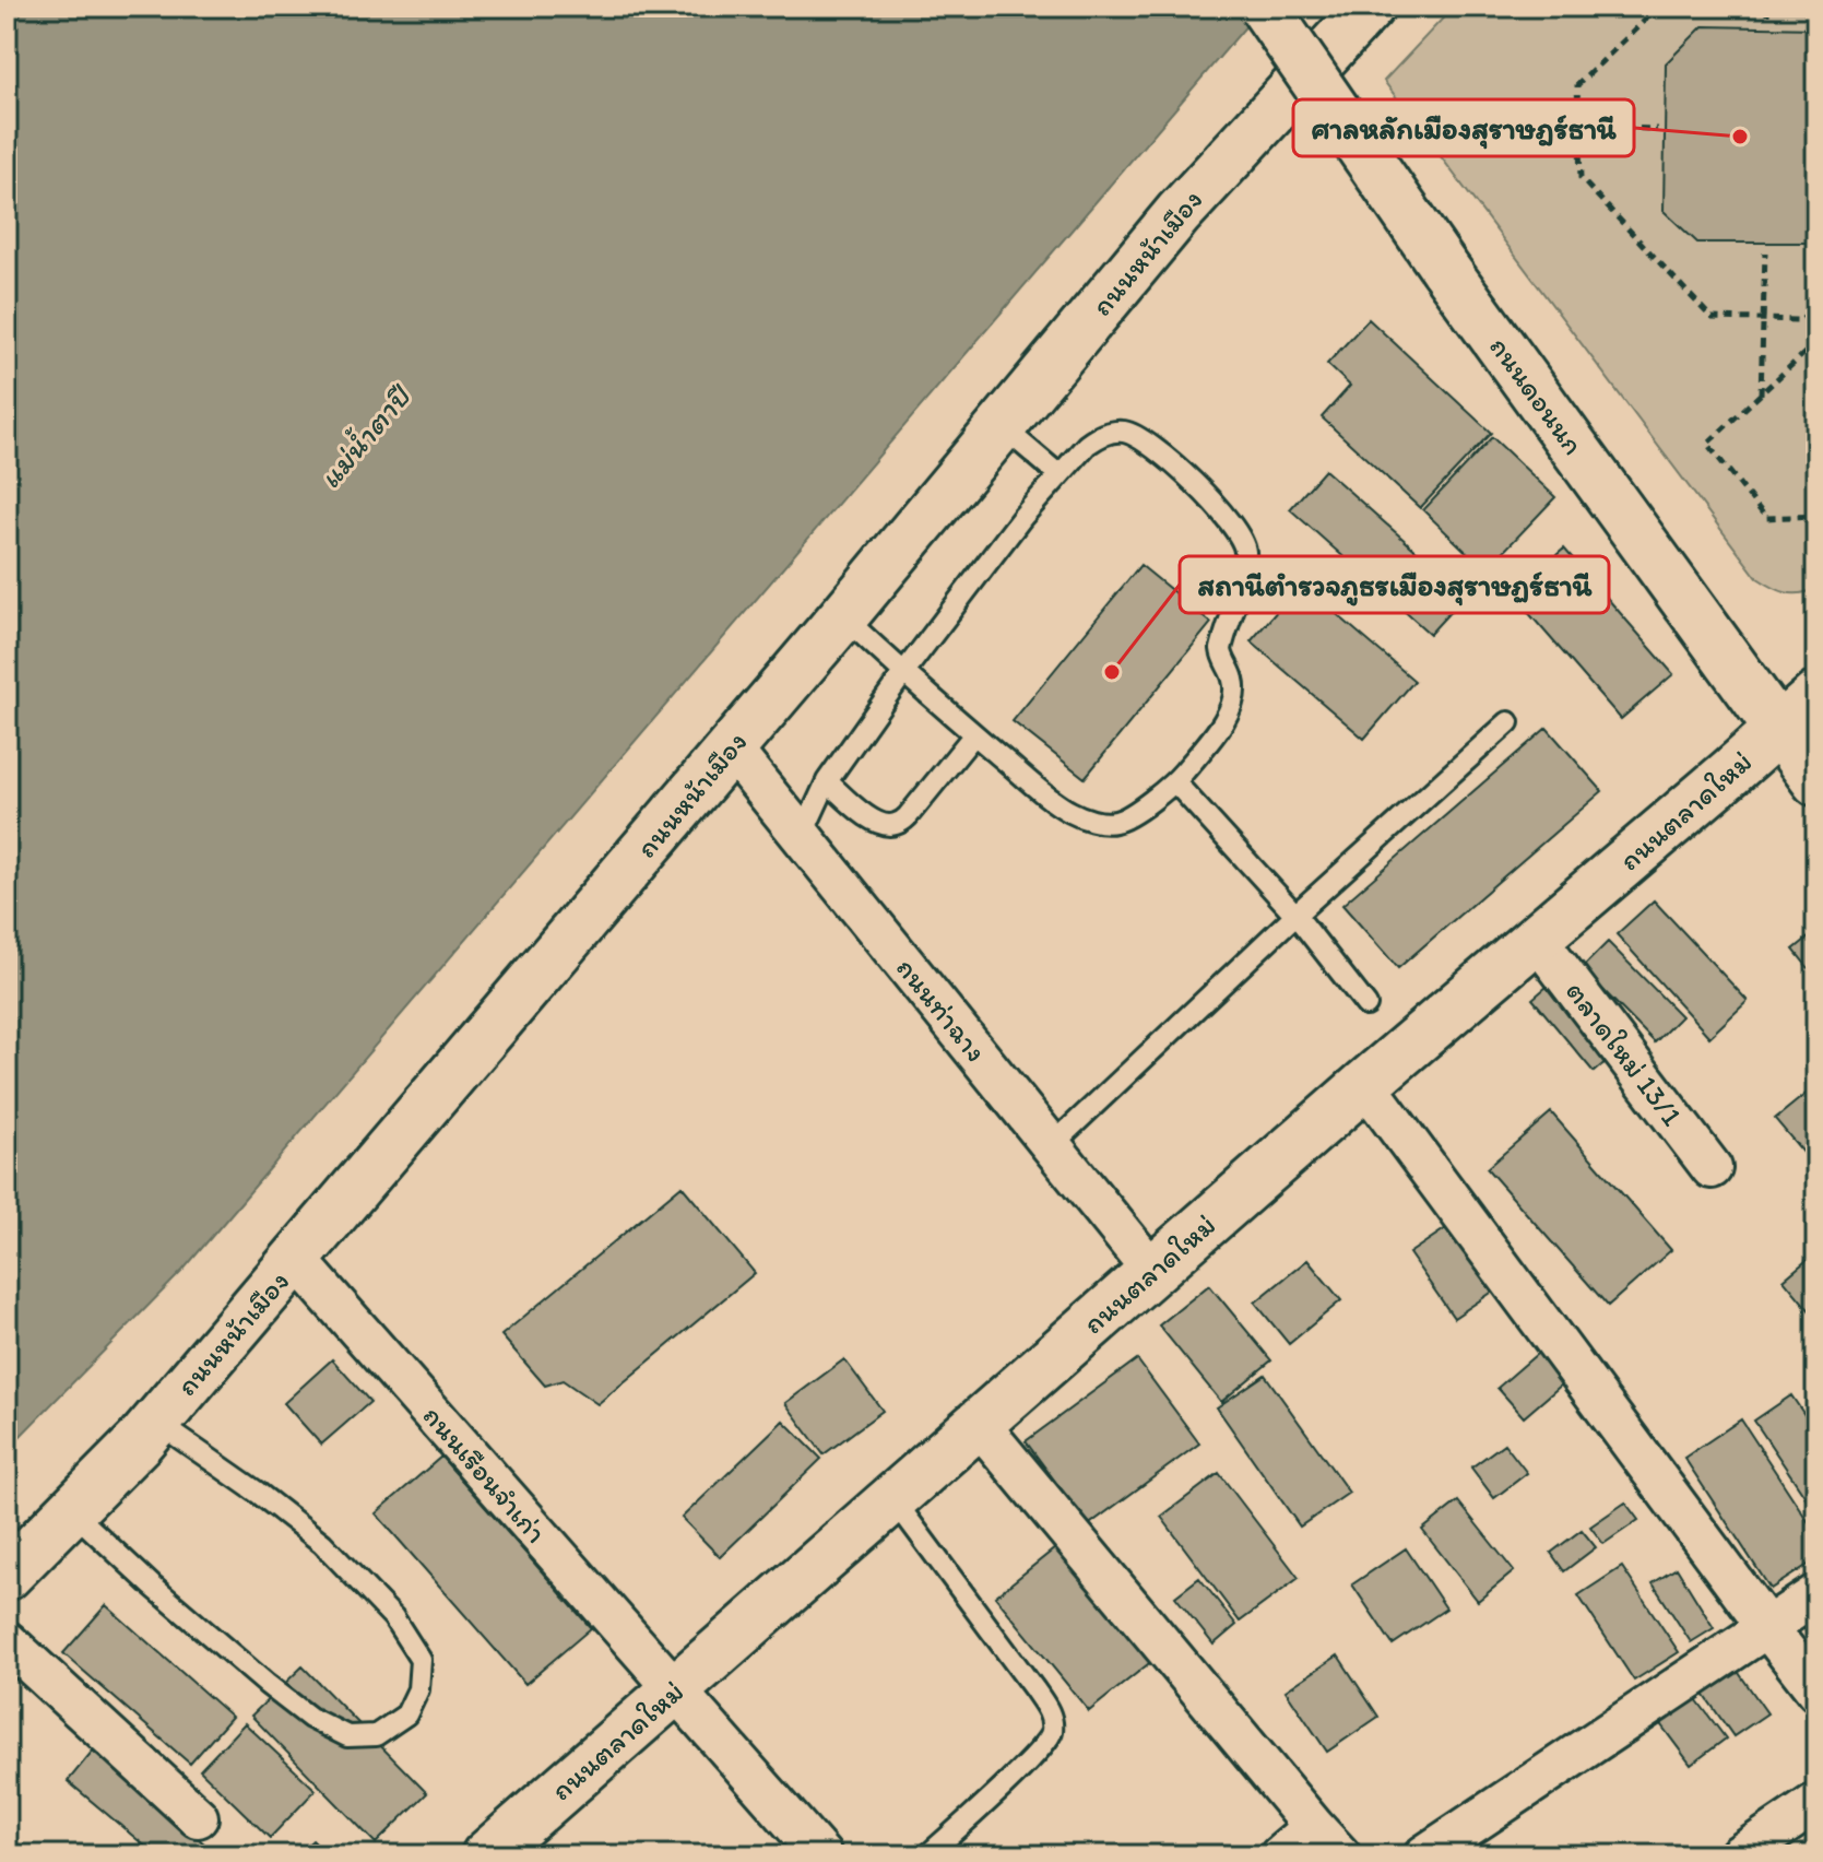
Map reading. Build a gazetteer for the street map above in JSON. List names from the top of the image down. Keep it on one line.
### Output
{"streets":{"main road":["ถนนหน้าเมือง","ถนนดอนนก","ถนนตลาดใหม่"],"street":["ถนนท่าฉาง","ตลาดใหม่ 13/1","ถนนเรือนจำเก่า"]},"crossings":[["ถนนหน้าเมือง","ถนนท่าฉาง"],["ถนนหน้าเมือง","ถนนเรือนจำเก่า"],["ถนนดอนนก","ถนนตลาดใหม่"],["ถนนตลาดใหม่","ถนนท่าฉาง"],["ถนนตลาดใหม่","ตลาดใหม่ 13/1"],["ถนนตลาดใหม่","ถนนเรือนจำเก่า"]],"water":["แม่น้ำตาปี"],"places":["ศาลหลักเมืองสุราษฎร์ธานี","สถานีตำรวจภูธรเมืองสุราษฏร์ธานี"]}
